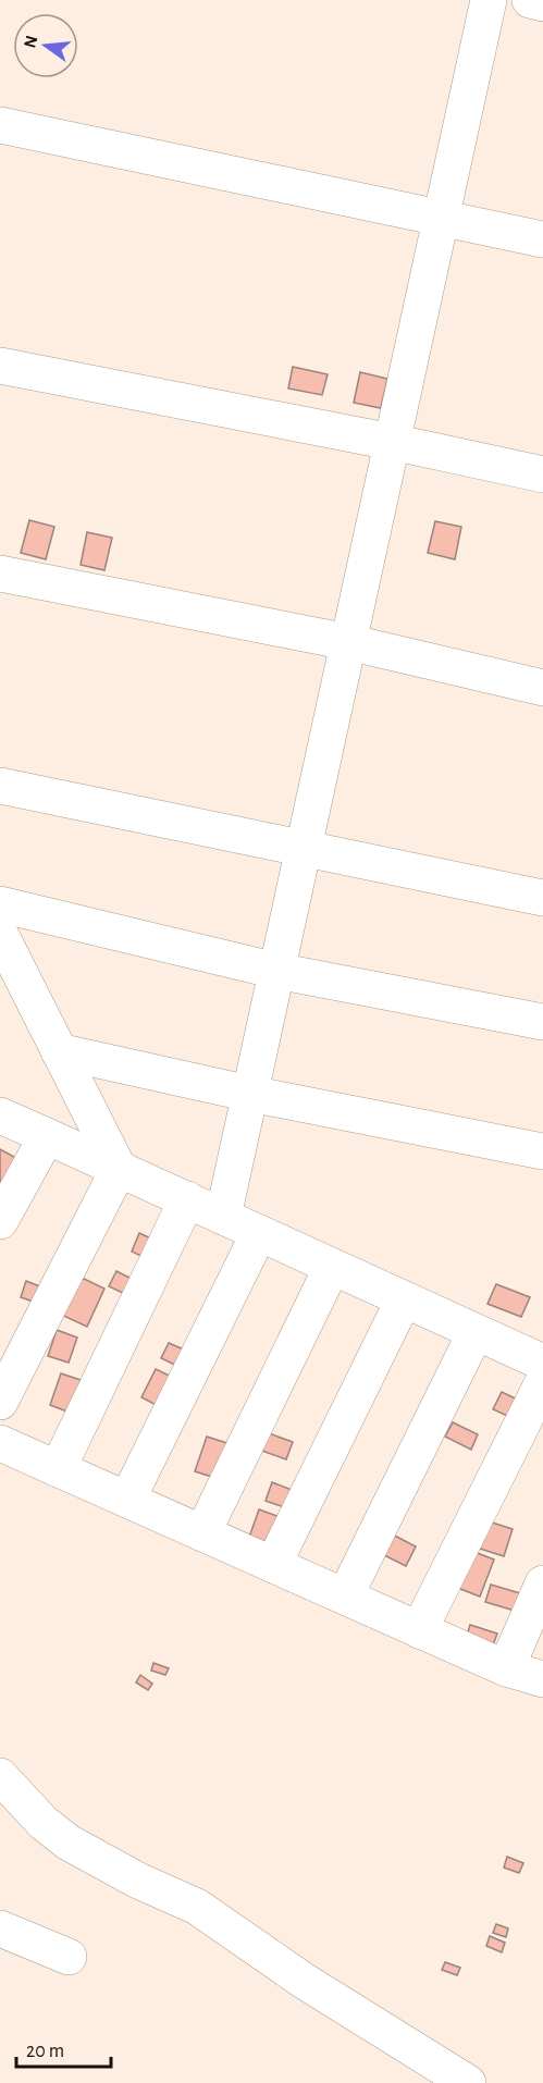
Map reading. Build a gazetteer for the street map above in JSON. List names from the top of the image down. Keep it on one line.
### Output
{"scale_bar":"20 m","north":"left"}
